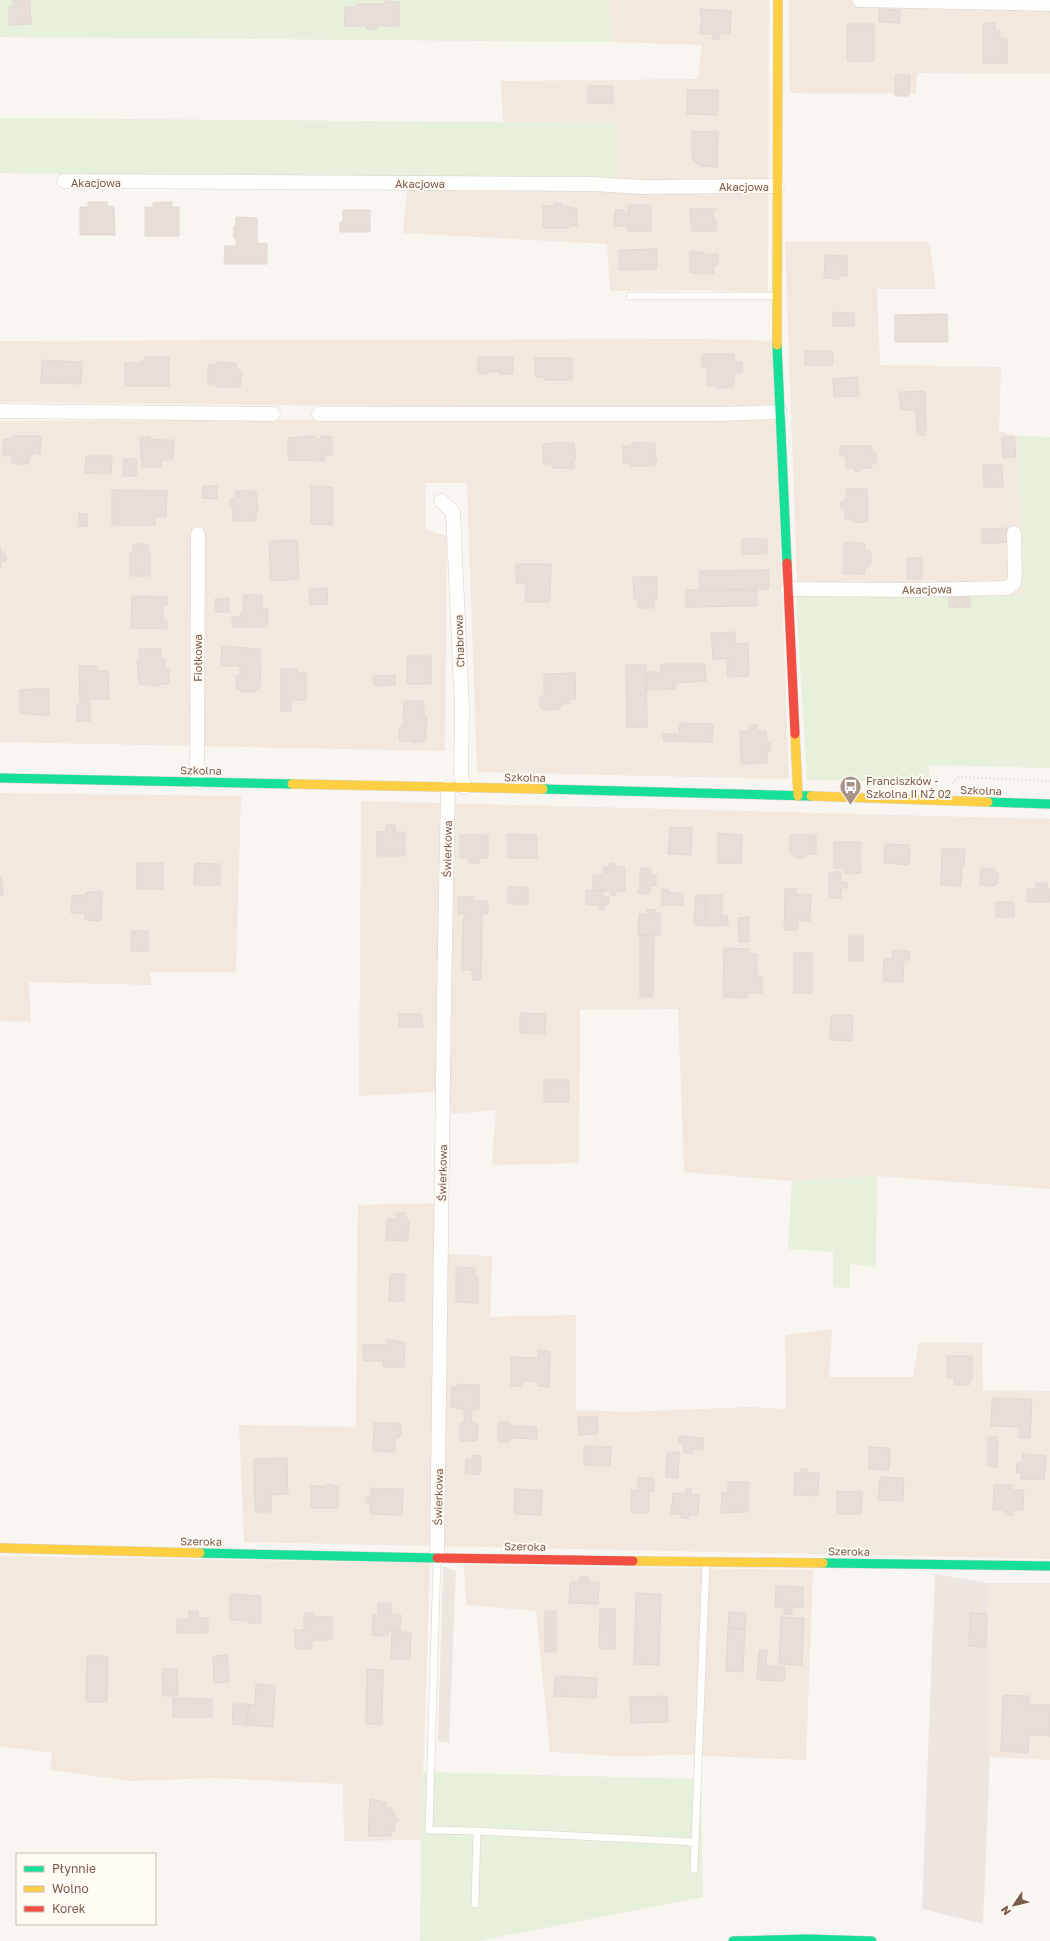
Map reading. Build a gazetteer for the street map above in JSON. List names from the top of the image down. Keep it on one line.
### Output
{"streets":{"street":["Akacjowa","Chabrowa","Fiołkowa","Szkolna","Świerkowa","Szeroka"]},"crossings":[["Akacjowa","Szkolna"],["Chabrowa","Szkolna"],["Fiołkowa","Szkolna"],["Szkolna","Świerkowa"],["Świerkowa","Szeroka"]],"places":{"bus stop":["Franciszków - Szkolna II NŻ 02"]},"legend":["Płynnie","Wolno","Korek"],"north":"bottom left"}
